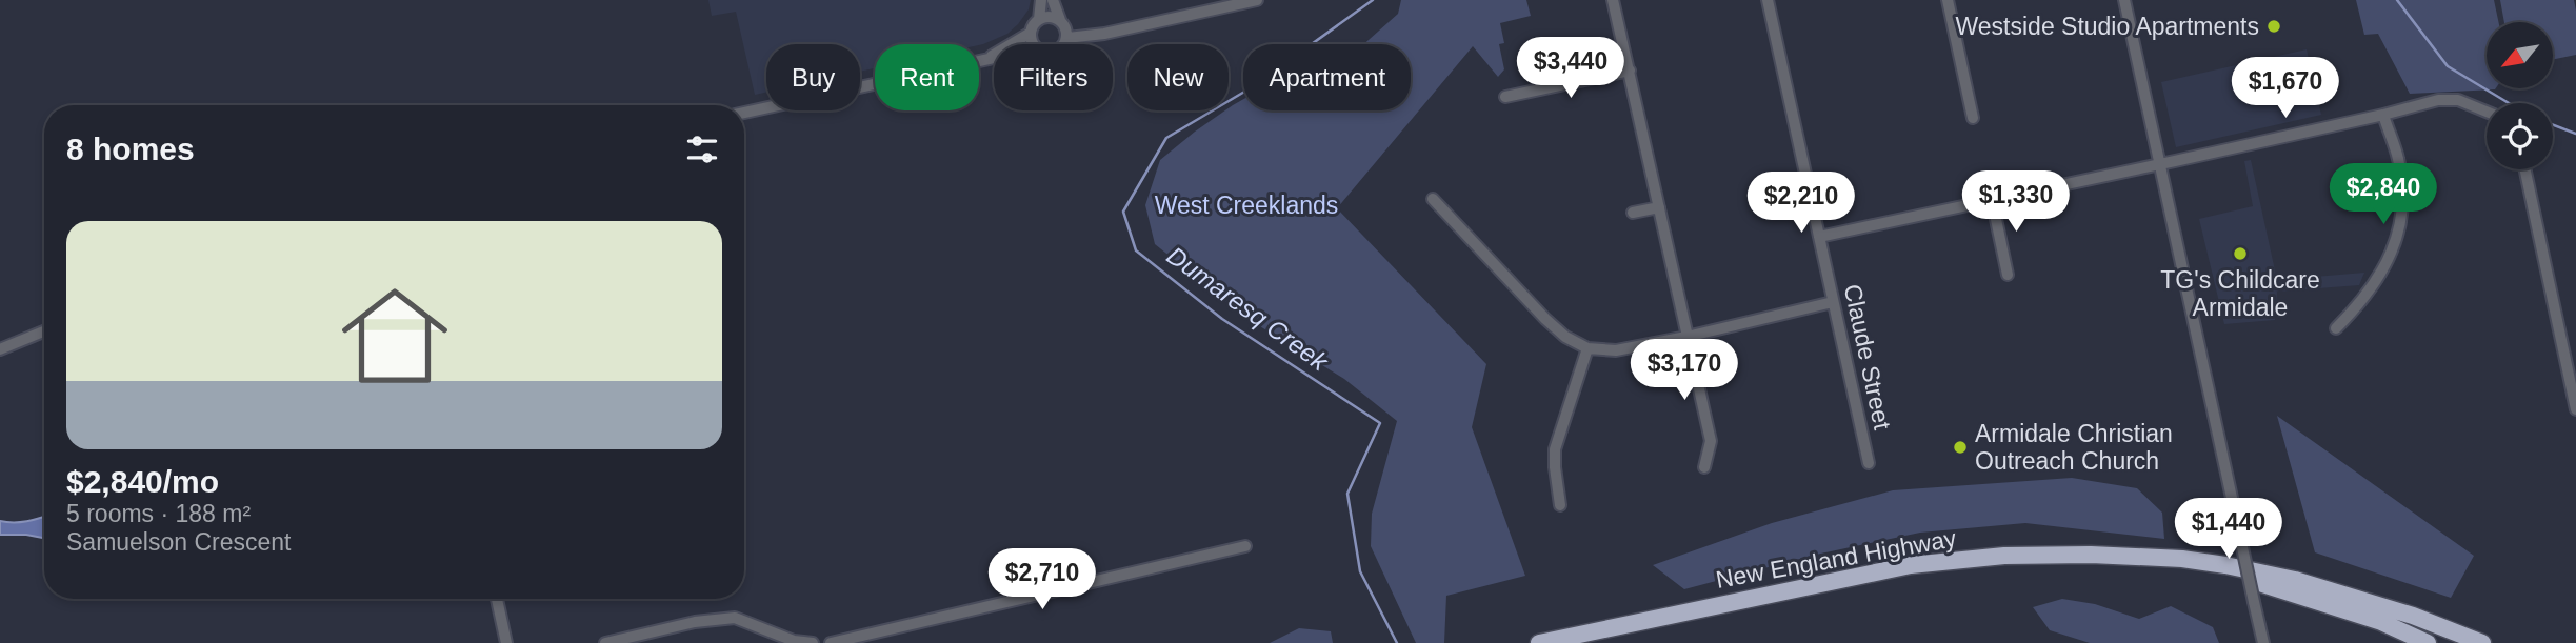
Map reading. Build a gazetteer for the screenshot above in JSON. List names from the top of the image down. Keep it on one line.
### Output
{"streets":{"highway":["New England Highway"],"street":["Claude Street"]},"water":["Dumaresq Creek"],"parks":["West Creeklands"],"places":["Westside Studio Apartments","TG's Childcare Armidale","Armidale Christian Outreach Church"],"north":"bottom left","page":{"price":["$3,440","$1,670","$2,840","$1,330","$2,210","$3,170","$1,440","$2,710"],"chip":["Buy","Rent","Filters","New","Apartment"],"heading":"8 homes","list":[{"name":"$2,840/mo","note":"5 rooms · 188 m² · Samuelson Crescent"}]}}
